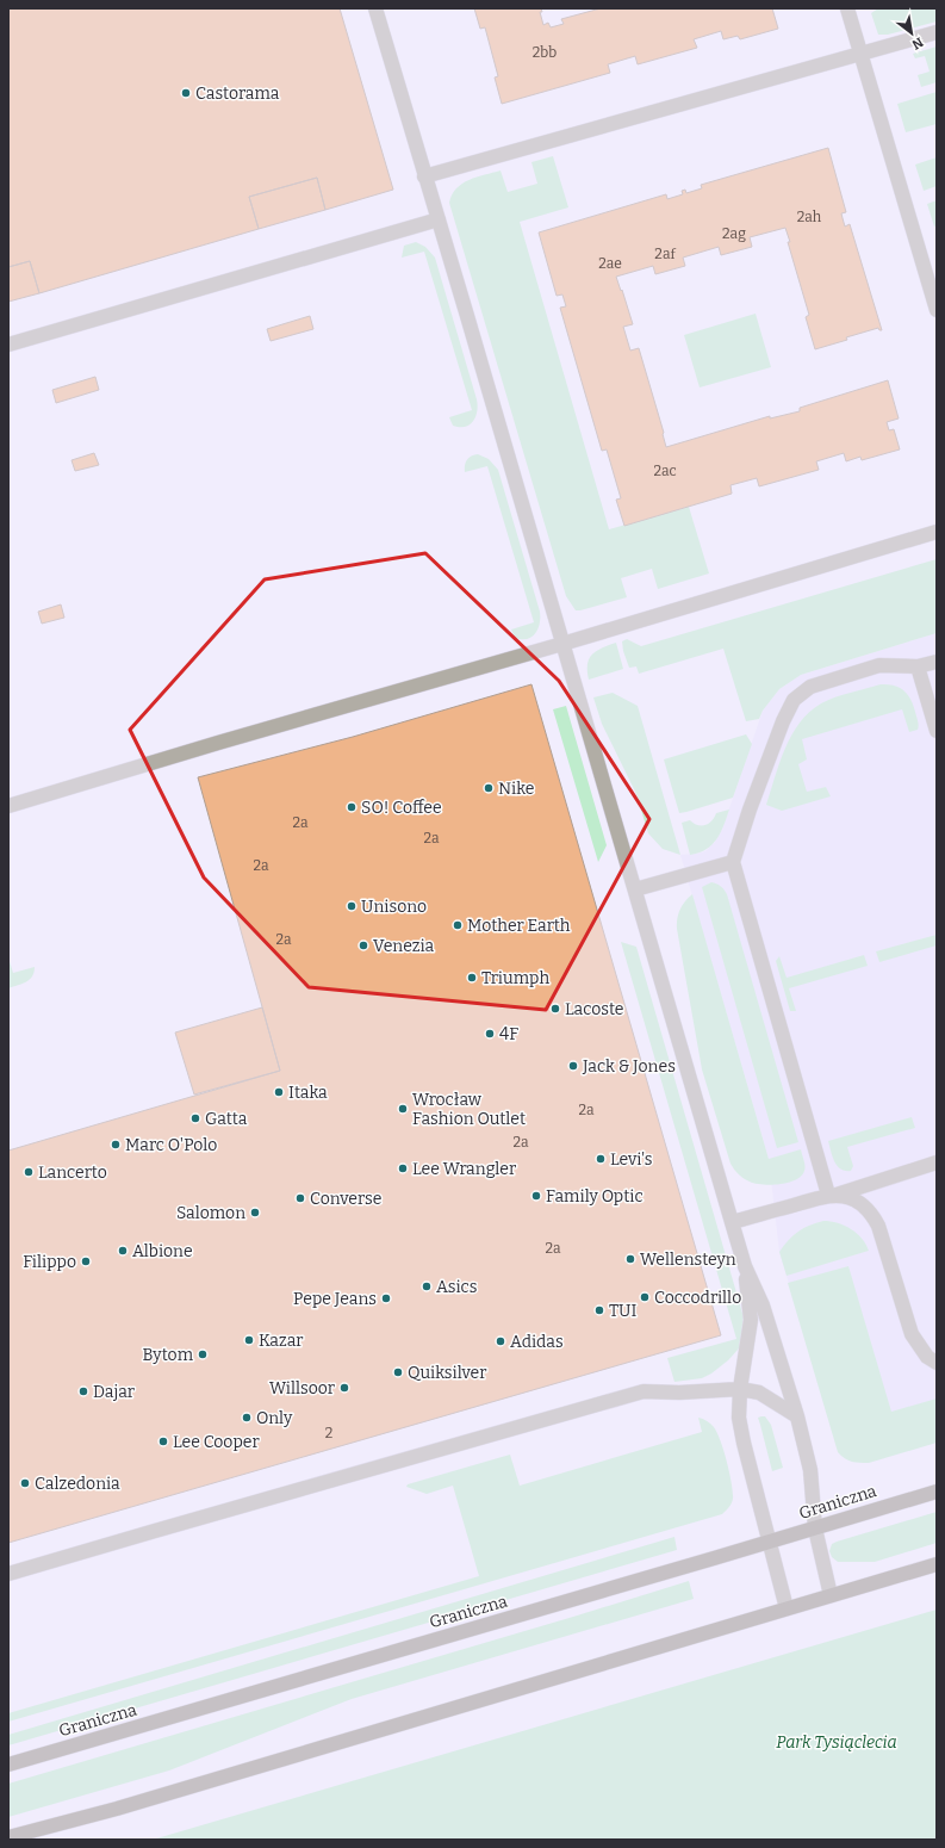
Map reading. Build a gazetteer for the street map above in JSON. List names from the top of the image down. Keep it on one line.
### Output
{"streets":{"main road":["Graniczna"]},"parks":["Park Tysiąclecia"],"places":["Castorama","Nike","SO! Coffee","Unisono","Mother Earth","Venezia","Triumph","Lacoste","4F","Jack & Jones","Itaka","Wrocław Fashion Outlet","Gatta","Marc O'Polo","Levi's","Lee Wrangler","Lancerto","Family Optic","Converse","Salomon","Albione","Wellensteyn","Filippo","Asics","Coccodrillo","Pepe Jeans","TUI","Kazar","Adidas","Bytom","Quiksilver","Willsoor","Dajar","Only","Lee Cooper","Calzedonia"],"house_numbers":["2bb","2ah","2ag","2af","2ae","2ac","2a","2a","2a","2a","2a","2a","2a","2"],"north":"bottom right"}
